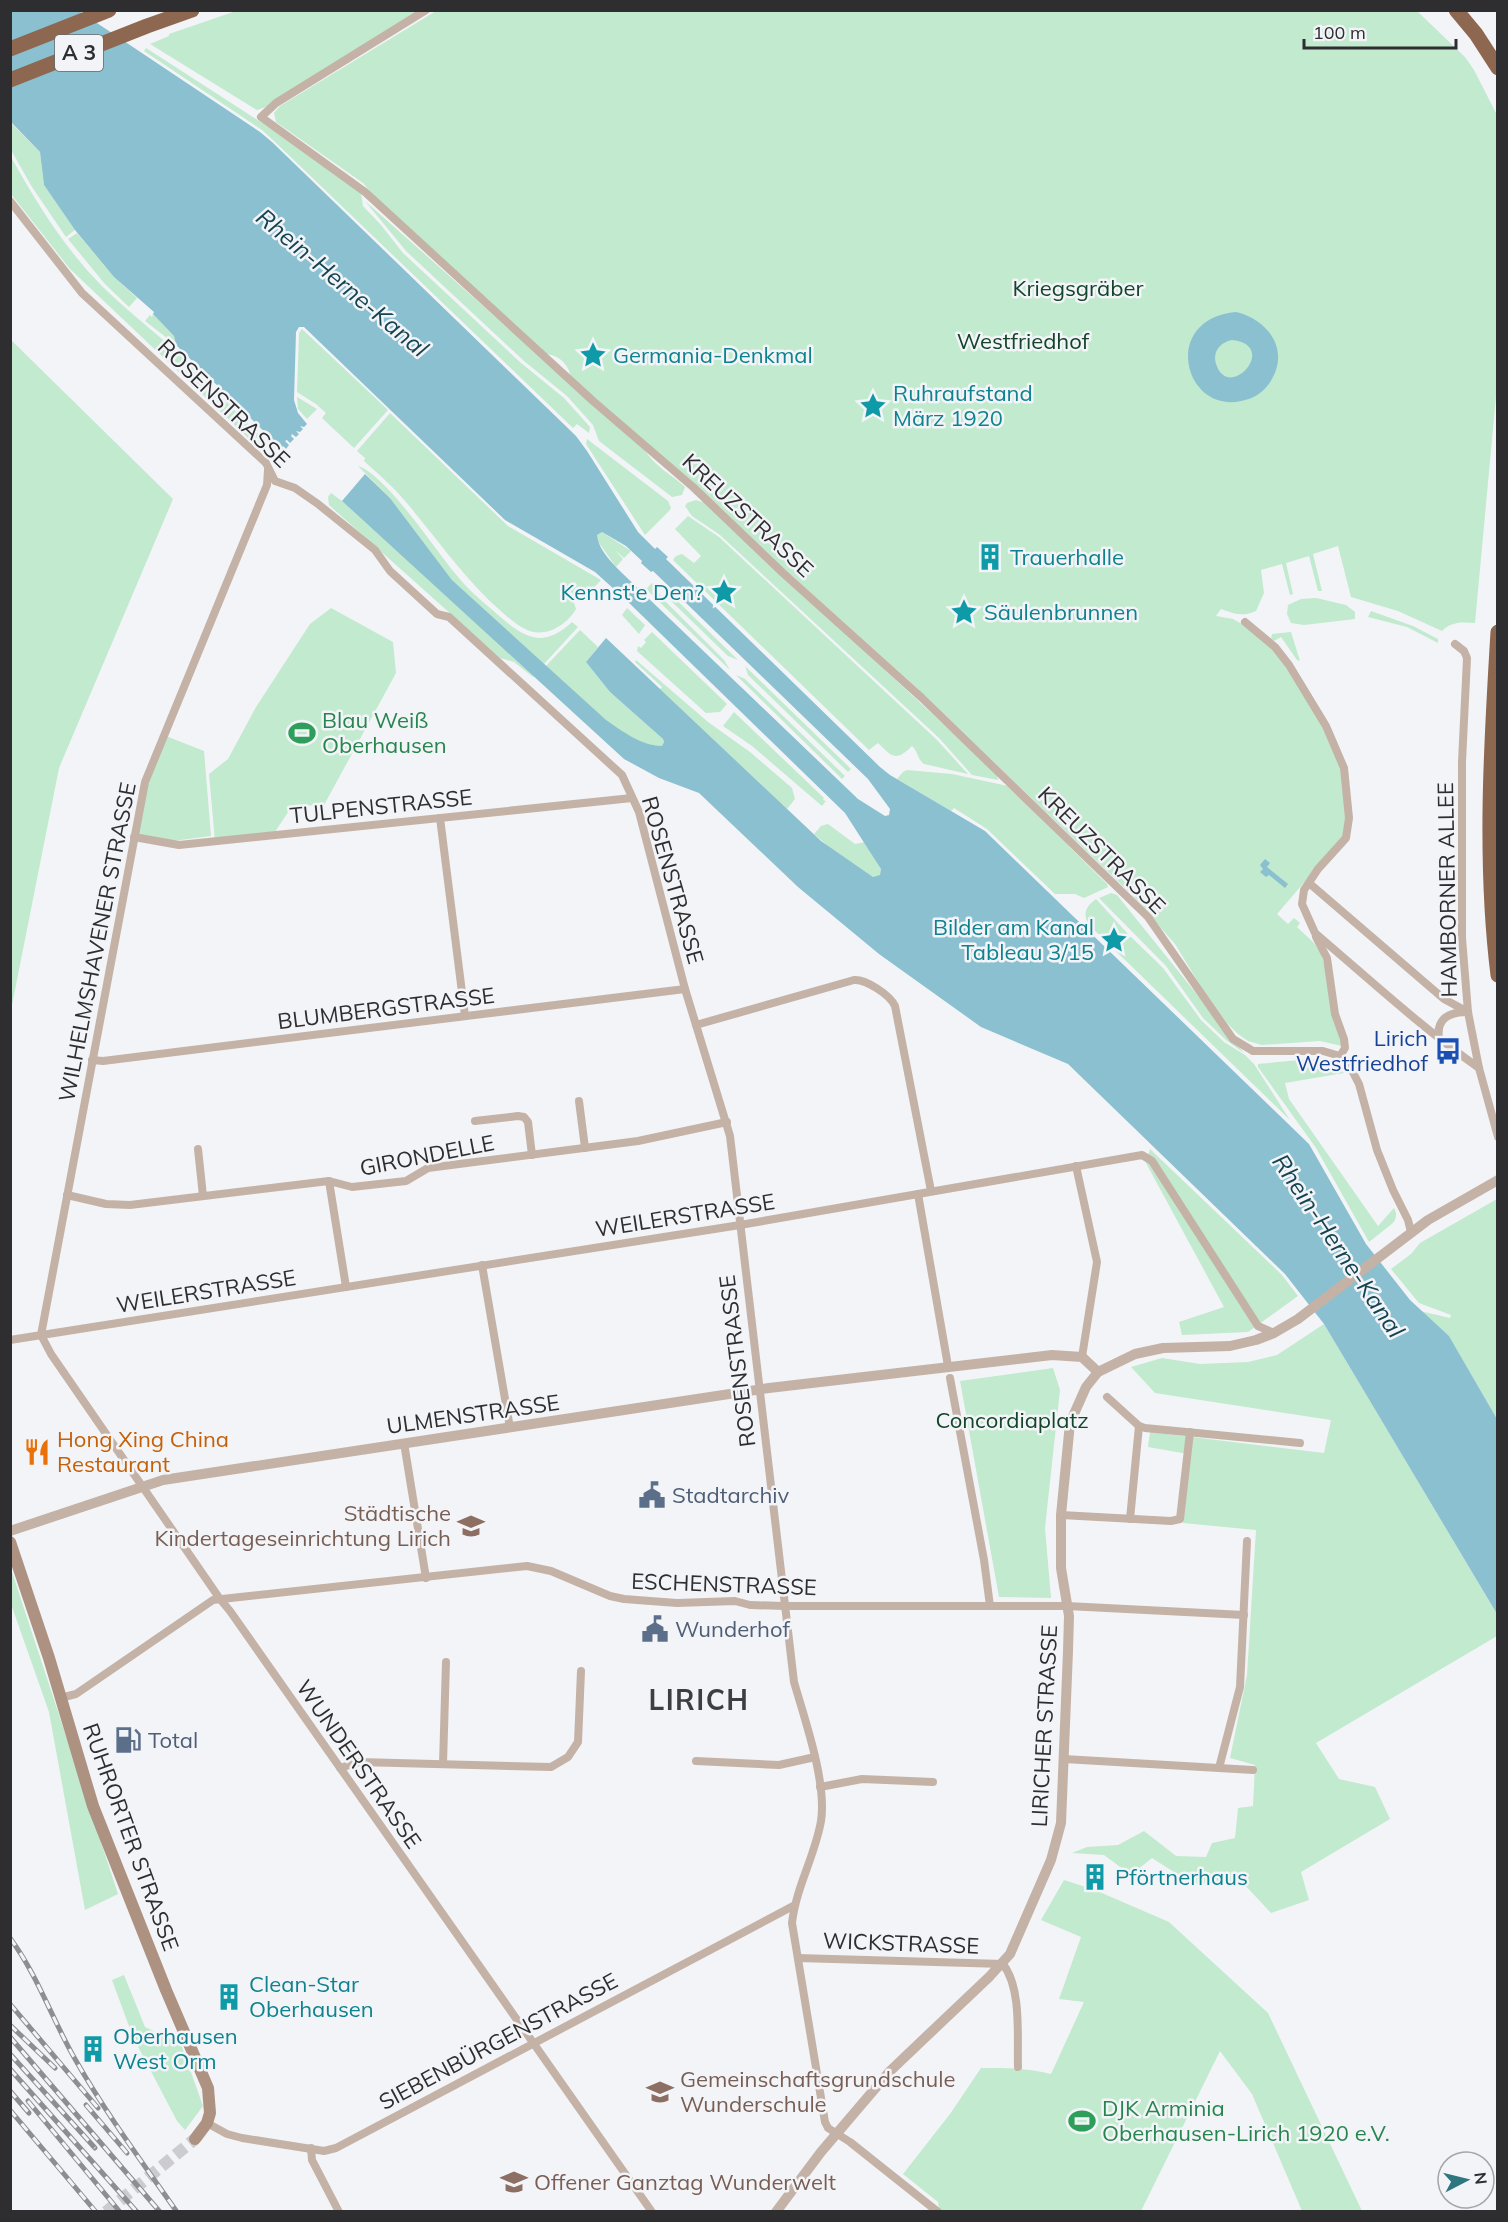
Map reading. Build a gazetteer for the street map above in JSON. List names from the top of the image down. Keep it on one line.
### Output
{"streets":{"highway":["A 3"],"main road":["RUHRORTER STRASSE"],"street":["ROSENSTRASSE","KREUZSTRASSE","TULPENSTRASSE","HAMBORNER ALLEE","WILHELMSHAVENER STRASSE","BLUMBERGSTRASSE","GIRONDELLE","WEILERSTRASSE","ULMENSTRASSE","ESCHENSTRASSE","LIRICHER STRASSE","WUNDERSTRASSE","WICKSTRASSE","SIEBENBÜRGENSTRASSE"]},"crossings":[["ROSENSTRASSE","TULPENSTRASSE"],["ROSENSTRASSE","WILHELMSHAVENER STRASSE"],["ROSENSTRASSE","BLUMBERGSTRASSE"],["ROSENSTRASSE","GIRONDELLE"],["ROSENSTRASSE","WEILERSTRASSE"],["ROSENSTRASSE","ULMENSTRASSE"],["ROSENSTRASSE","ESCHENSTRASSE"],["ROSENSTRASSE","LIRICHER STRASSE"],["ROSENSTRASSE","WICKSTRASSE"],["ROSENSTRASSE","SIEBENBÜRGENSTRASSE"],["TULPENSTRASSE","WILHELMSHAVENER STRASSE"],["WILHELMSHAVENER STRASSE","BLUMBERGSTRASSE"],["WILHELMSHAVENER STRASSE","GIRONDELLE"],["WILHELMSHAVENER STRASSE","WEILERSTRASSE"],["WILHELMSHAVENER STRASSE","WUNDERSTRASSE"],["GIRONDELLE","WEILERSTRASSE"],["WEILERSTRASSE","WUNDERSTRASSE"],["ULMENSTRASSE","WUNDERSTRASSE"],["ESCHENSTRASSE","LIRICHER STRASSE"],["ESCHENSTRASSE","WUNDERSTRASSE"],["ESCHENSTRASSE","RUHRORTER STRASSE"],["LIRICHER STRASSE","WICKSTRASSE"],["WUNDERSTRASSE","SIEBENBÜRGENSTRASSE"],["RUHRORTER STRASSE","SIEBENBÜRGENSTRASSE"]],"districts":["LIRICH"],"water":["Rhein-Herne-Kanal"],"parks":["Kriegsgräber","Westfriedhof","Concordiaplatz"],"places":{"place":["Germania-Denkmal","Ruhraufstand März 1920","Kennst'e Den?","Säulenbrunnen","Bilder am Kanal Tableau 3/15"],"building":["Trauerhalle","Pförtnerhaus","Clean-Star Oberhausen","Oberhausen West Orm"],"sports":["Blau Weiß Oberhausen","DJK Arminia Oberhausen-Lirich 1920 e.V."],"bus stop":["Lirich Westfriedhof"],"restaurant":["Hong Xing China Restaurant"],"public building":["Stadtarchiv","Wunderhof"],"school or university":["Städtische Kindertageseinrichtung Lirich","Gemeinschaftsgrundschule Wunderschule","Offener Ganztag Wunderwelt"],"fuel station":["Total"]},"scale_bar":"100 m","north":"right"}
